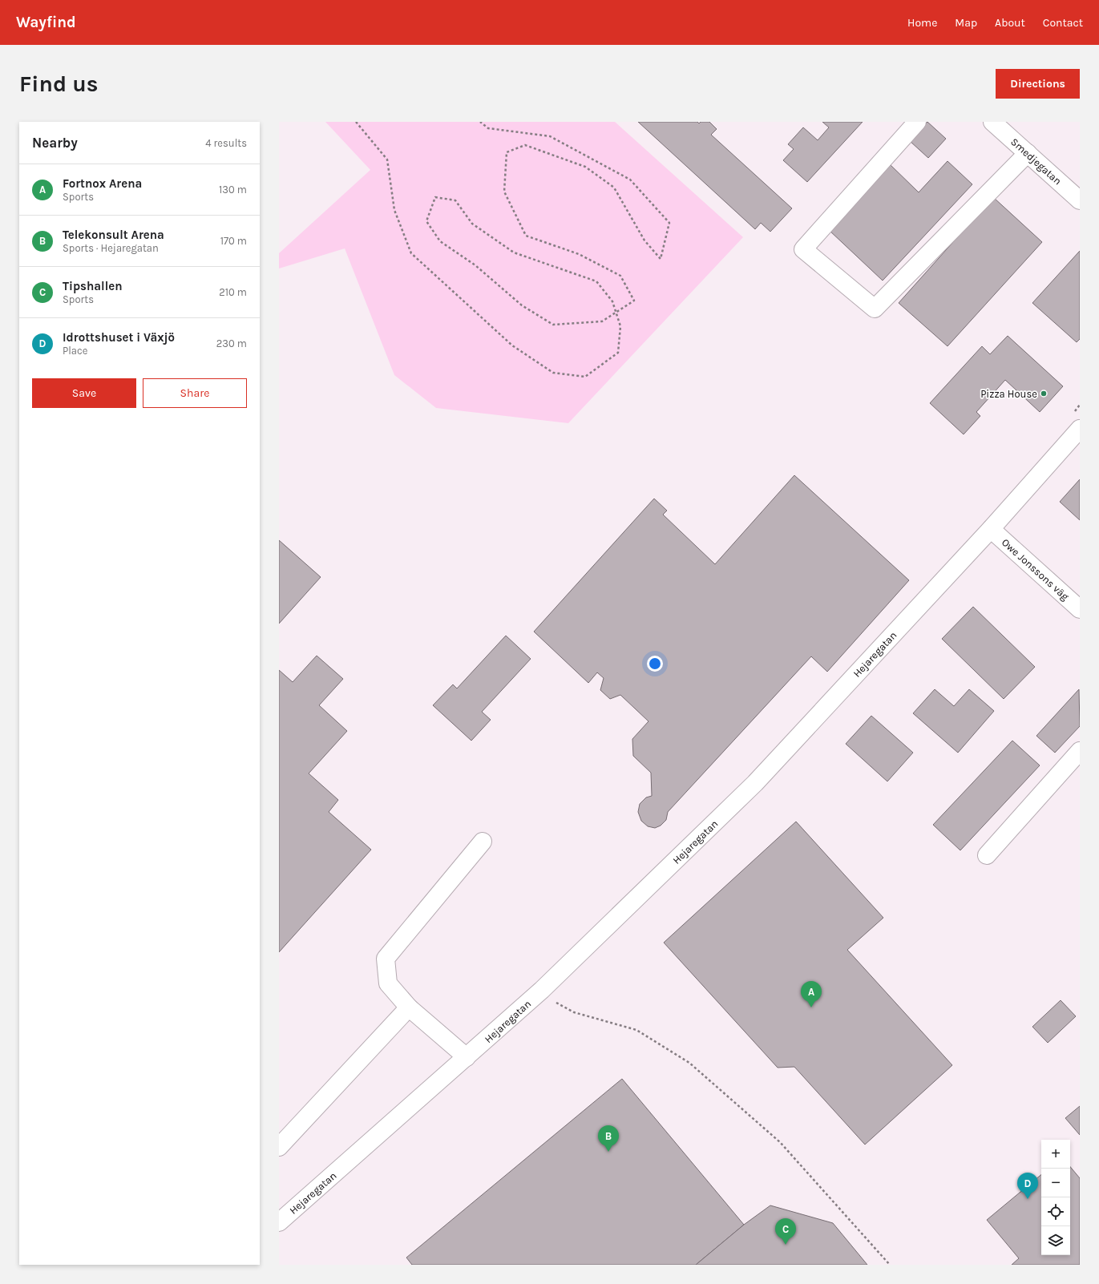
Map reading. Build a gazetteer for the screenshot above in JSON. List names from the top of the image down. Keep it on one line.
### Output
{"streets":{"street":["Smedjegatan","Owe Jonssons väg","Hejaregatan"]},"crossings":[["Owe Jonssons väg","Hejaregatan"]],"places":["Pizza House"],"page":{"header":"Wayfind","nav":["Home","Map","About","Contact"],"buttons":["Directions",["Save","Share"]],"title":"Find us","heading":["Nearby","4 results"],"list":[{"mark":"A","name":"Fortnox Arena","note":"Sports","value":"130 m"},{"mark":"B","name":"Telekonsult Arena","note":"Sports · Hejaregatan","value":"170 m"},{"mark":"C","name":"Tipshallen","note":"Sports","value":"210 m"},{"mark":"D","name":"Idrottshuset i Växjö","note":"Place","value":"230 m"}],"pins":["A","B","D","C"],"map_buttons":["+","−"]}}
